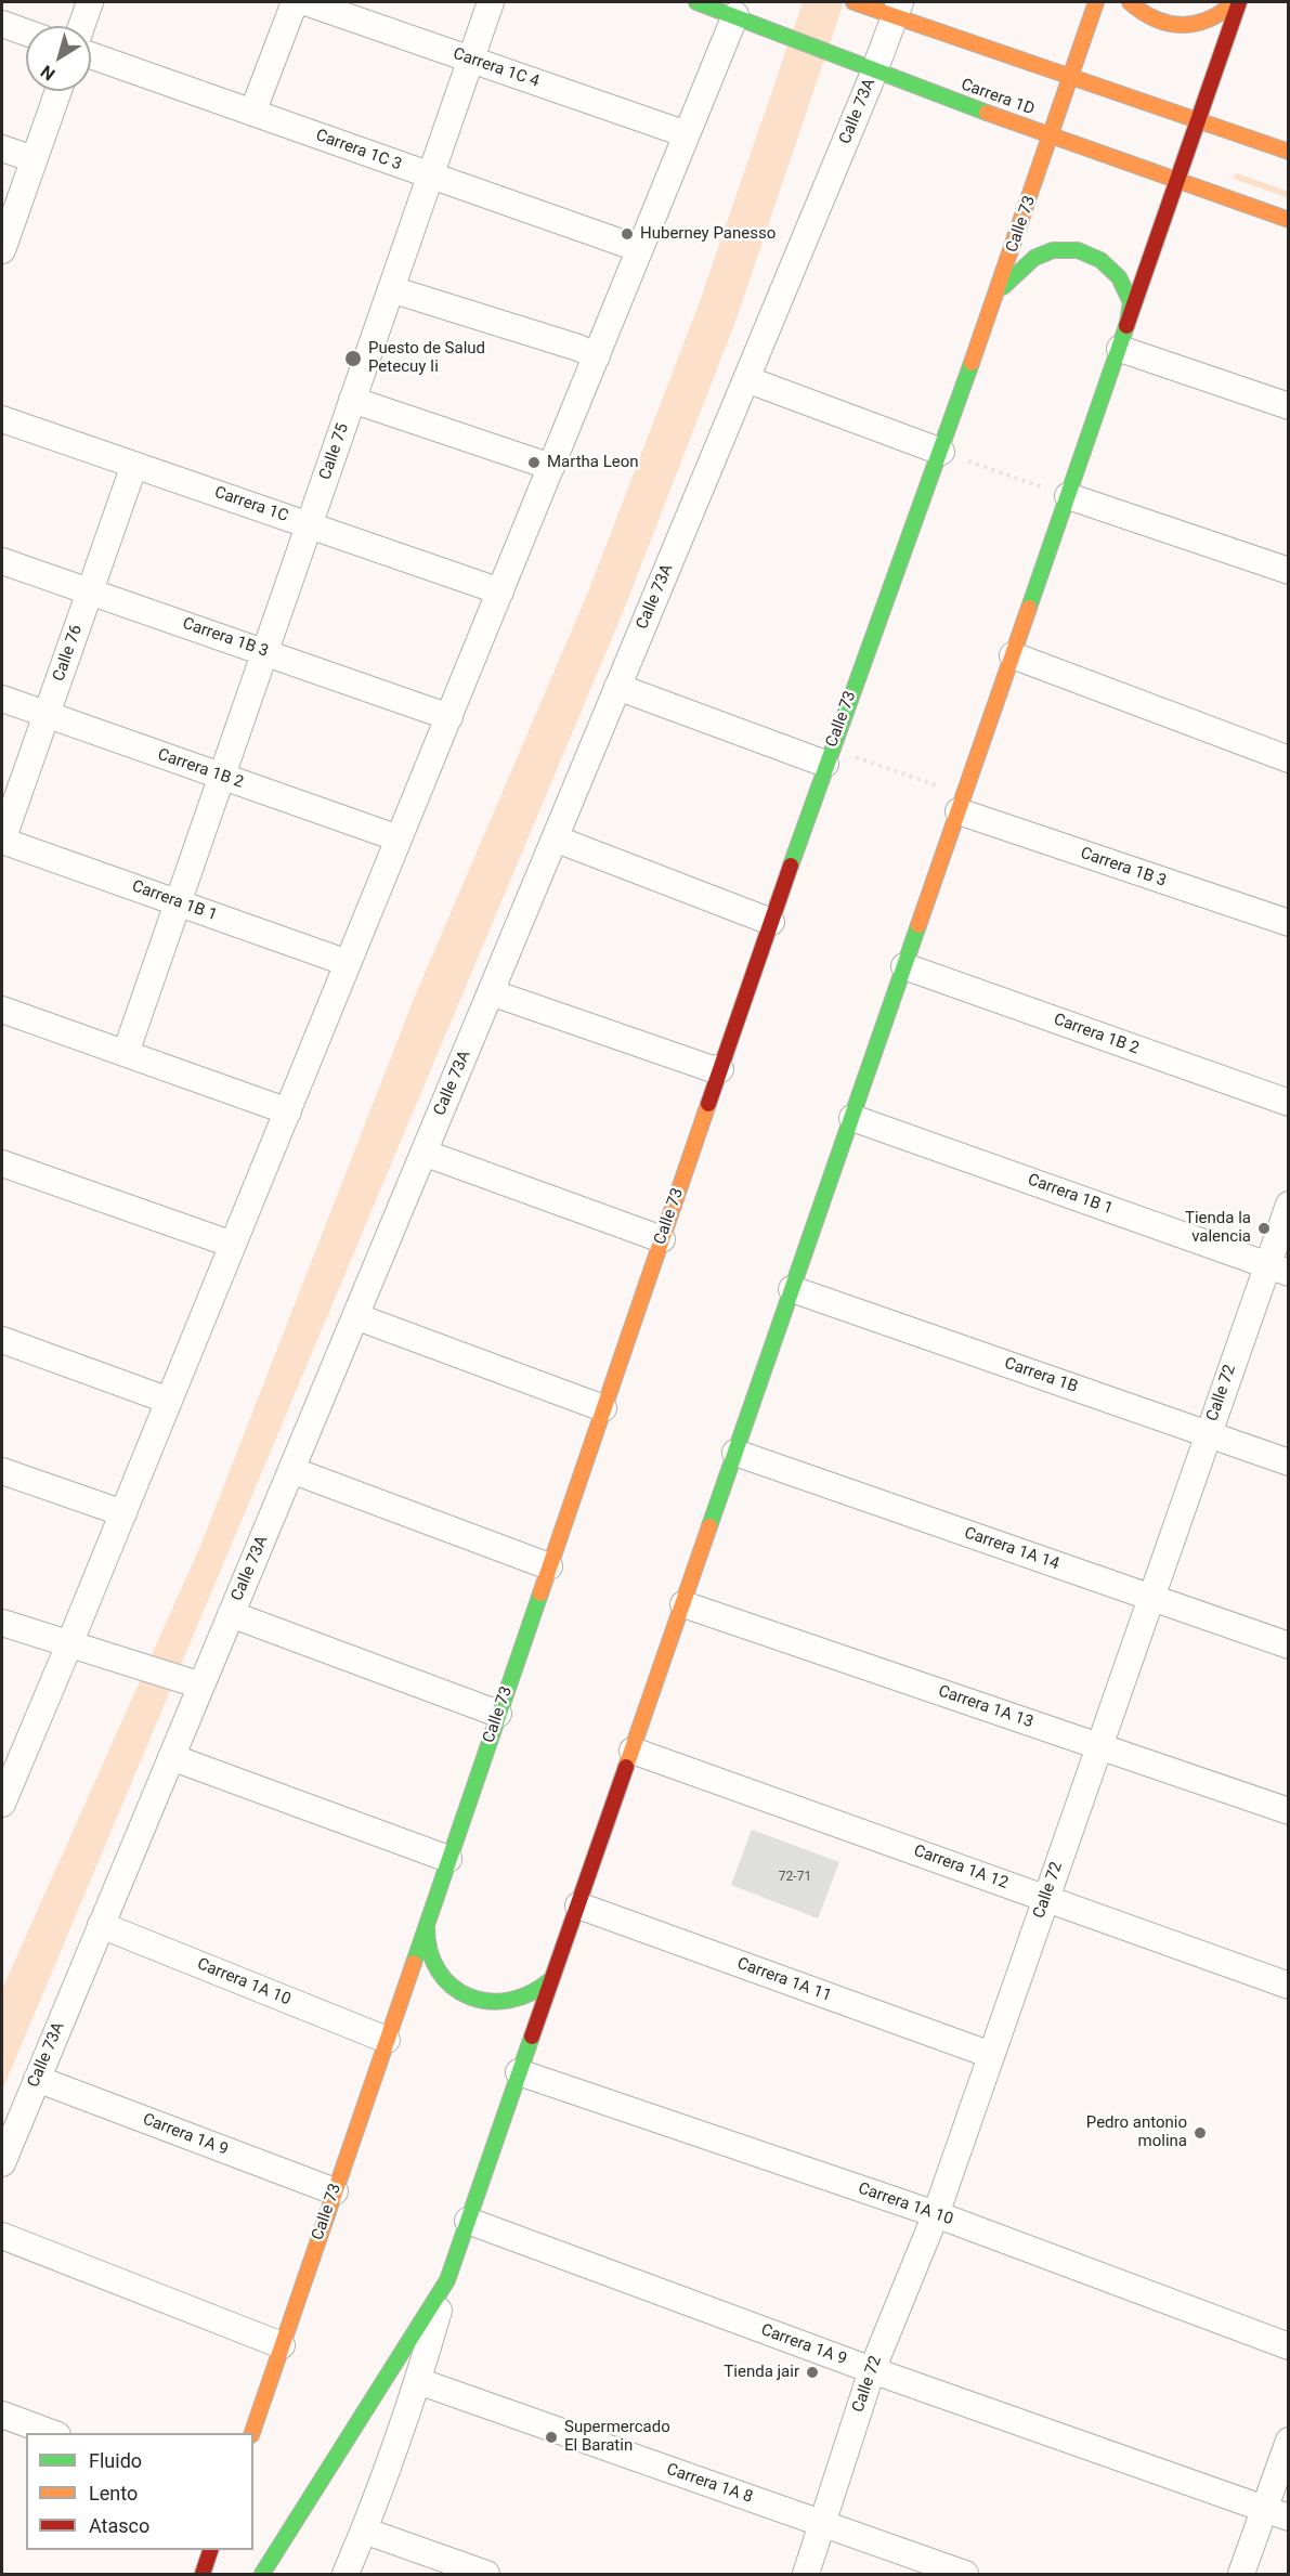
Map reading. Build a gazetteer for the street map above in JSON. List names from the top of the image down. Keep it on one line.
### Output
{"streets":{"main road":["Carrera 1D","Calle 73"],"street":["Carrera 1C 4","Calle 73A","Carrera 1C 3","Calle 75","Carrera 1C","Carrera 1B 3","Calle 76","Carrera 1B 2","Carrera 1B 1","Carrera 1B","Calle 72","Carrera 1A 14","Carrera 1A 13","Carrera 1A 12","Carrera 1A 11","Carrera 1A 10","Carrera 1A 9","Carrera 1A 8"]},"crossings":[["Carrera 1C 4","Calle 75"],["Carrera 1D","Calle 73A"],["Carrera 1D","Calle 73"],["Calle 73A","Carrera 1A 10"],["Calle 73A","Carrera 1A 9"],["Carrera 1C 3","Calle 75"],["Calle 73","Carrera 1A 10"],["Calle 73","Carrera 1A 9"],["Calle 75","Carrera 1C"],["Calle 75","Carrera 1B 3"],["Calle 75","Carrera 1B 2"],["Calle 75","Carrera 1B 1"],["Carrera 1C","Calle 76"],["Carrera 1B 3","Calle 76"],["Calle 76","Carrera 1B 2"],["Calle 76","Carrera 1B 1"],["Carrera 1B 1","Calle 72"],["Carrera 1B","Calle 72"],["Calle 72","Carrera 1A 14"],["Calle 72","Carrera 1A 13"],["Calle 72","Carrera 1A 12"],["Calle 72","Carrera 1A 11"],["Calle 72","Carrera 1A 10"],["Calle 72","Carrera 1A 9"],["Calle 72","Carrera 1A 8"]],"places":["Huberney Panesso","Puesto de Salud Petecuy Ii","Martha Leon","Tienda la valencia","Pedro antonio molina","Tienda jair","Supermercado El Baratin"],"house_numbers":["72-71"],"legend":["Fluido","Lento","Atasco"],"north":"bottom left"}
